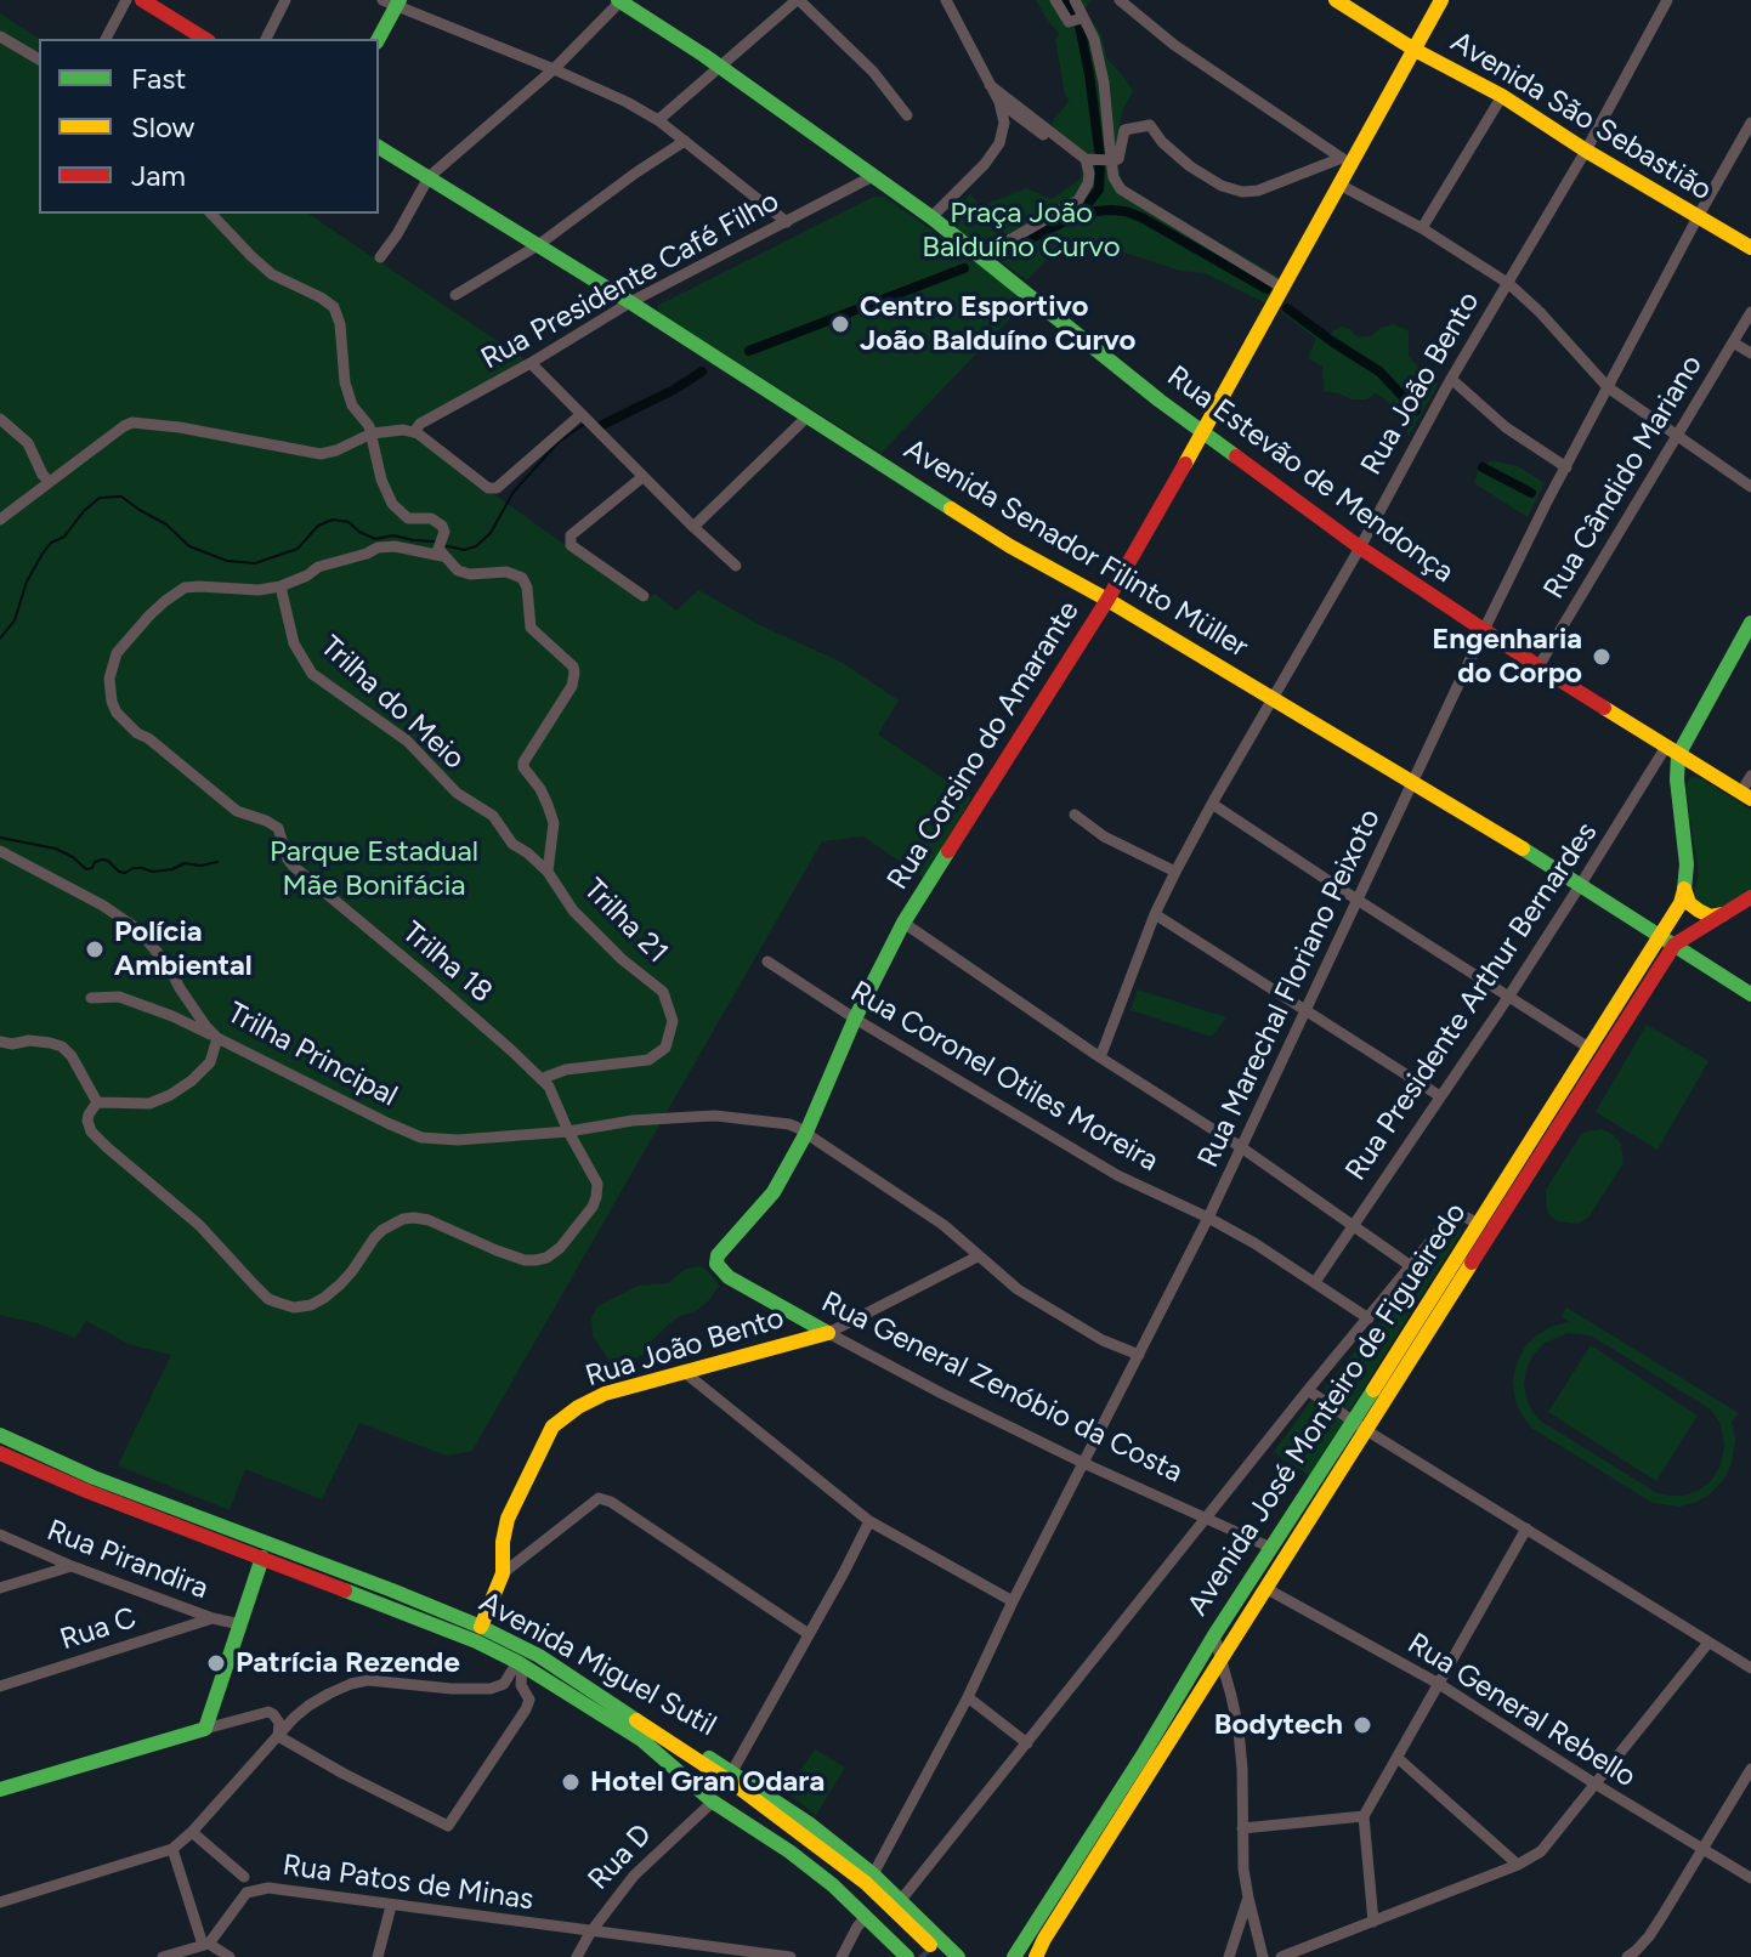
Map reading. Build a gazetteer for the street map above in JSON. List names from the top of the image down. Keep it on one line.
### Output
{"streets":{"main road":["Avenida São Sebastião","Rua João Bento","Rua Estevão de Mendonça","Avenida Senador Filinto Müller","Rua Corsino do Amarante","Rua General Zenóbio da Costa","Avenida José Monteiro de Figueiredo","Avenida Miguel Sutil"],"street":["Rua Presidente Café Filho","Rua Cândido Mariano","Trilha do Meio","Trilha 21","Trilha 18","Rua Marechal Floriano Peixoto","Rua Presidente Arthur Bernardes","Trilha Principal","Rua Coronel Otiles Moreira","Rua Pirandira","Rua C","Rua General Rebello","Rua D","Rua Patos de Minas"]},"crossings":[["Avenida São Sebastião","Rua João Bento"],["Avenida São Sebastião","Rua Corsino do Amarante"],["Avenida São Sebastião","Rua Marechal Floriano Peixoto"],["Rua Presidente Café Filho","Rua Estevão de Mendonça"],["Rua Presidente Café Filho","Avenida Senador Filinto Müller"],["Rua João Bento","Rua Estevão de Mendonça"],["Rua João Bento","Avenida Senador Filinto Müller"],["Rua João Bento","Trilha Principal"],["Rua João Bento","Rua General Zenóbio da Costa"],["Rua João Bento","Avenida Miguel Sutil"],["Rua Estevão de Mendonça","Rua Cândido Mariano"],["Rua Estevão de Mendonça","Rua Corsino do Amarante"],["Rua Estevão de Mendonça","Rua Marechal Floriano Peixoto"],["Rua Estevão de Mendonça","Rua Presidente Arthur Bernardes"],["Avenida Senador Filinto Müller","Rua Corsino do Amarante"],["Avenida Senador Filinto Müller","Rua Marechal Floriano Peixoto"],["Avenida Senador Filinto Müller","Rua Presidente Arthur Bernardes"],["Avenida Senador Filinto Müller","Avenida José Monteiro de Figueiredo"],["Trilha do Meio","Trilha 21"],["Trilha do Meio","Trilha 18"],["Rua Corsino do Amarante","Trilha Principal"],["Rua Corsino do Amarante","Rua Coronel Otiles Moreira"],["Rua Corsino do Amarante","Rua General Zenóbio da Costa"],["Trilha 21","Trilha 18"],["Trilha 18","Trilha Principal"],["Rua Marechal Floriano Peixoto","Trilha Principal"],["Rua Marechal Floriano Peixoto","Rua Coronel Otiles Moreira"],["Rua Marechal Floriano Peixoto","Rua General Zenóbio da Costa"],["Rua Marechal Floriano Peixoto","Avenida Miguel Sutil"],["Rua Presidente Arthur Bernardes","Rua Coronel Otiles Moreira"],["Rua General Zenóbio da Costa","Avenida José Monteiro de Figueiredo"],["Rua Pirandira","Rua C"],["Avenida Miguel Sutil","Rua D"],["Rua D","Rua Patos de Minas"]],"parks":["Praça João Balduíno Curvo","Parque Estadual Mãe Bonifácia"],"places":["Centro Esportivo João Balduíno Curvo","Engenharia do Corpo","Polícia Ambiental","Patrícia Rezende","Bodytech","Hotel Gran Odara"],"legend":["Fast","Slow","Jam"]}
